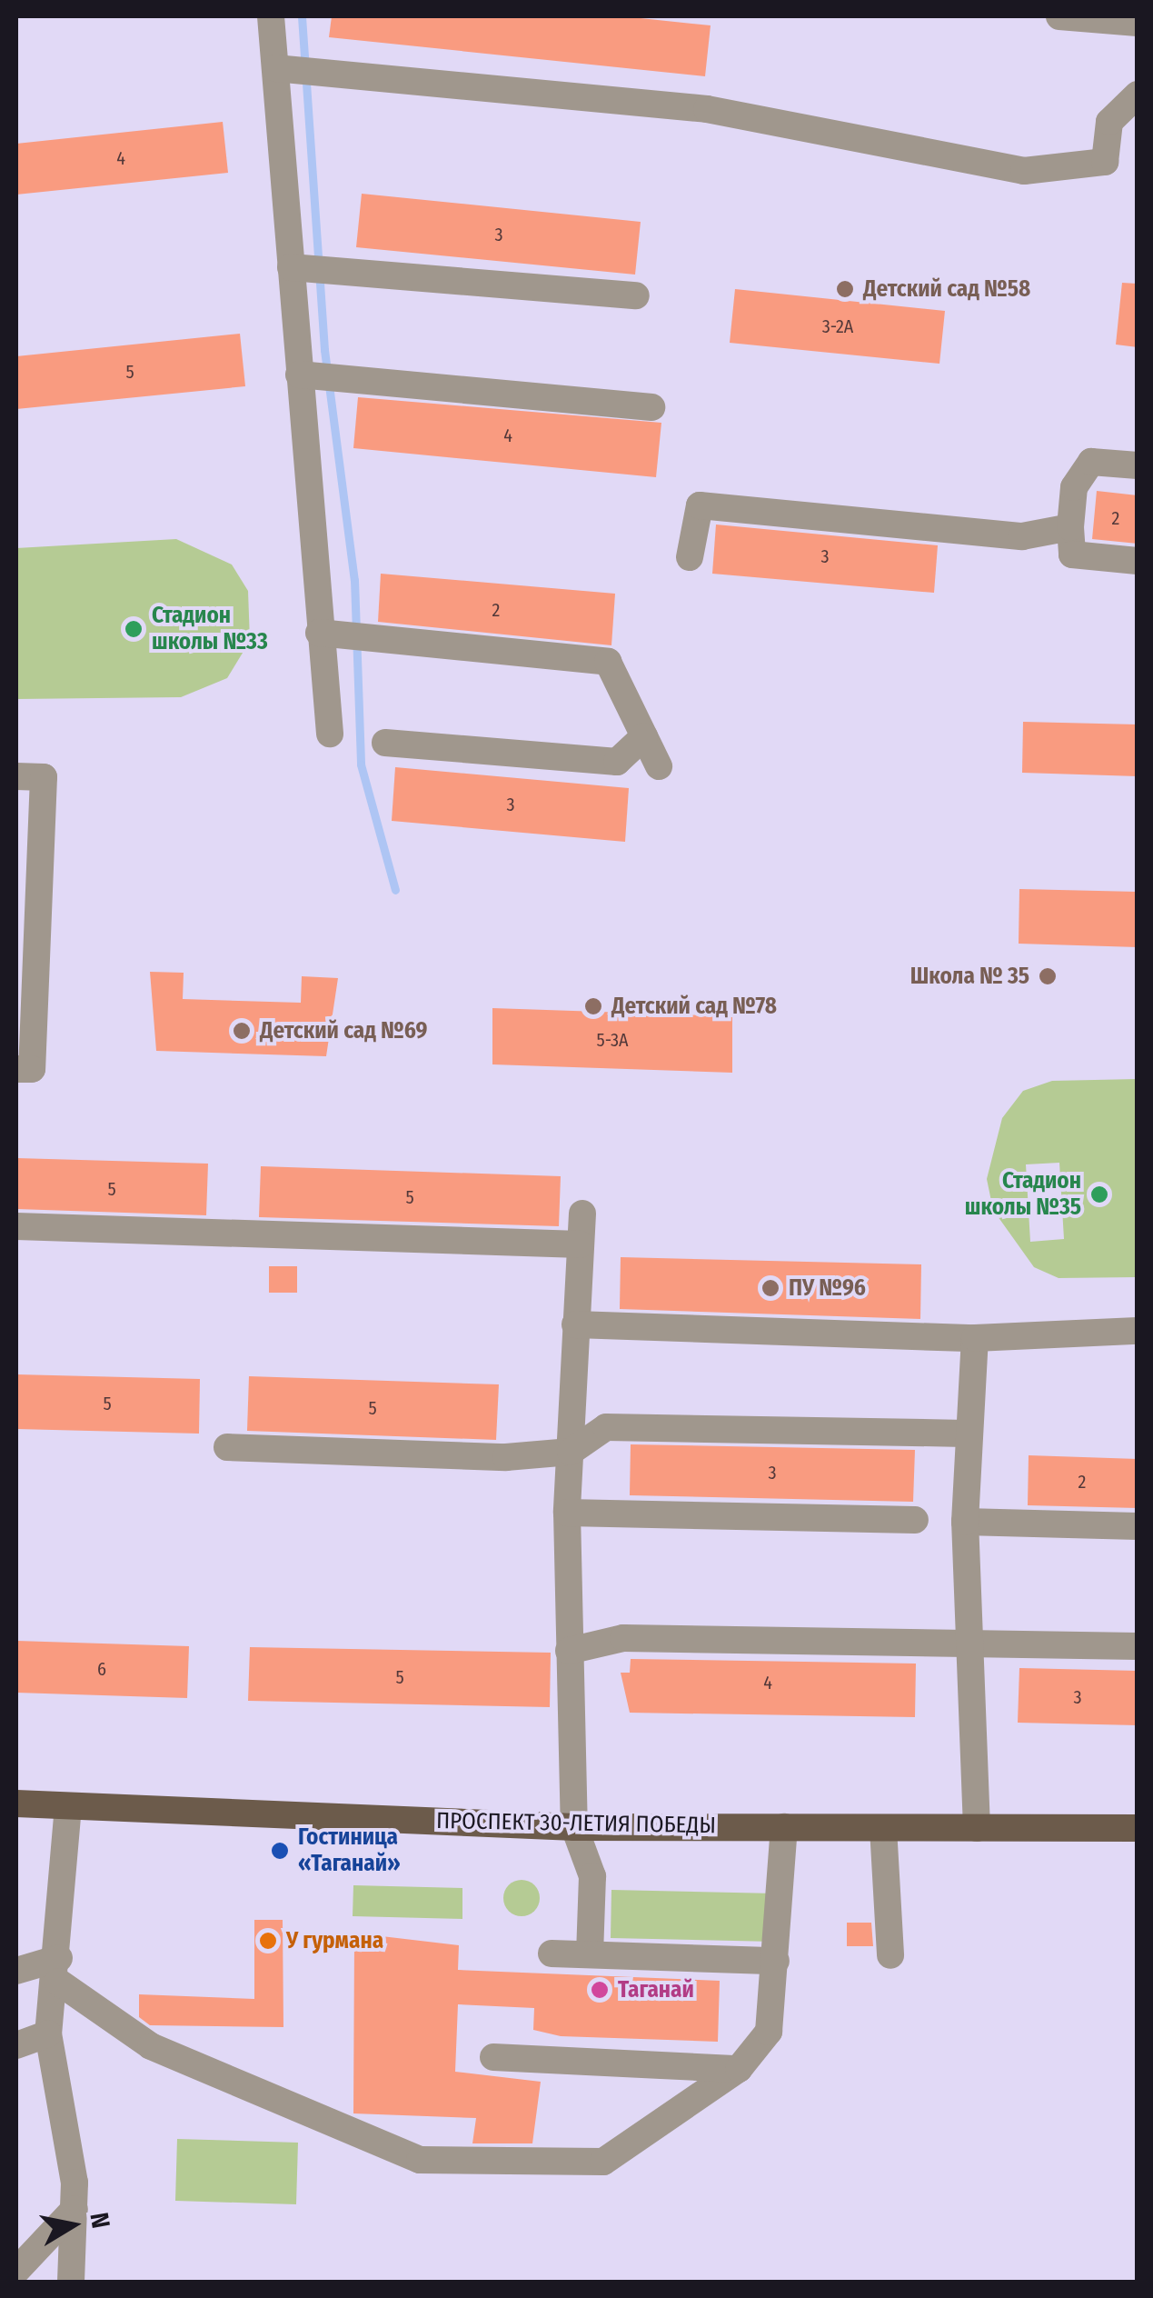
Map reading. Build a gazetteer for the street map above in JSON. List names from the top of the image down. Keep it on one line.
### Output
{"streets":{"main road":["ПРОСПЕКТ 30-ЛЕТИЯ ПОБЕДЫ"]},"places":["Детский сад №58","Стадион школы №33","Школа № 35","Детский сад №78","Детский сад №69","Стадион школы №35","ПУ №96","Гостиница «Таганай»","У гурмана","Таганай"],"house_numbers":["4","3","3-2А","5","4","2","3","2","3","5-3А","5","5","5","5","3","2","6","5","4","3"],"north":"right"}
